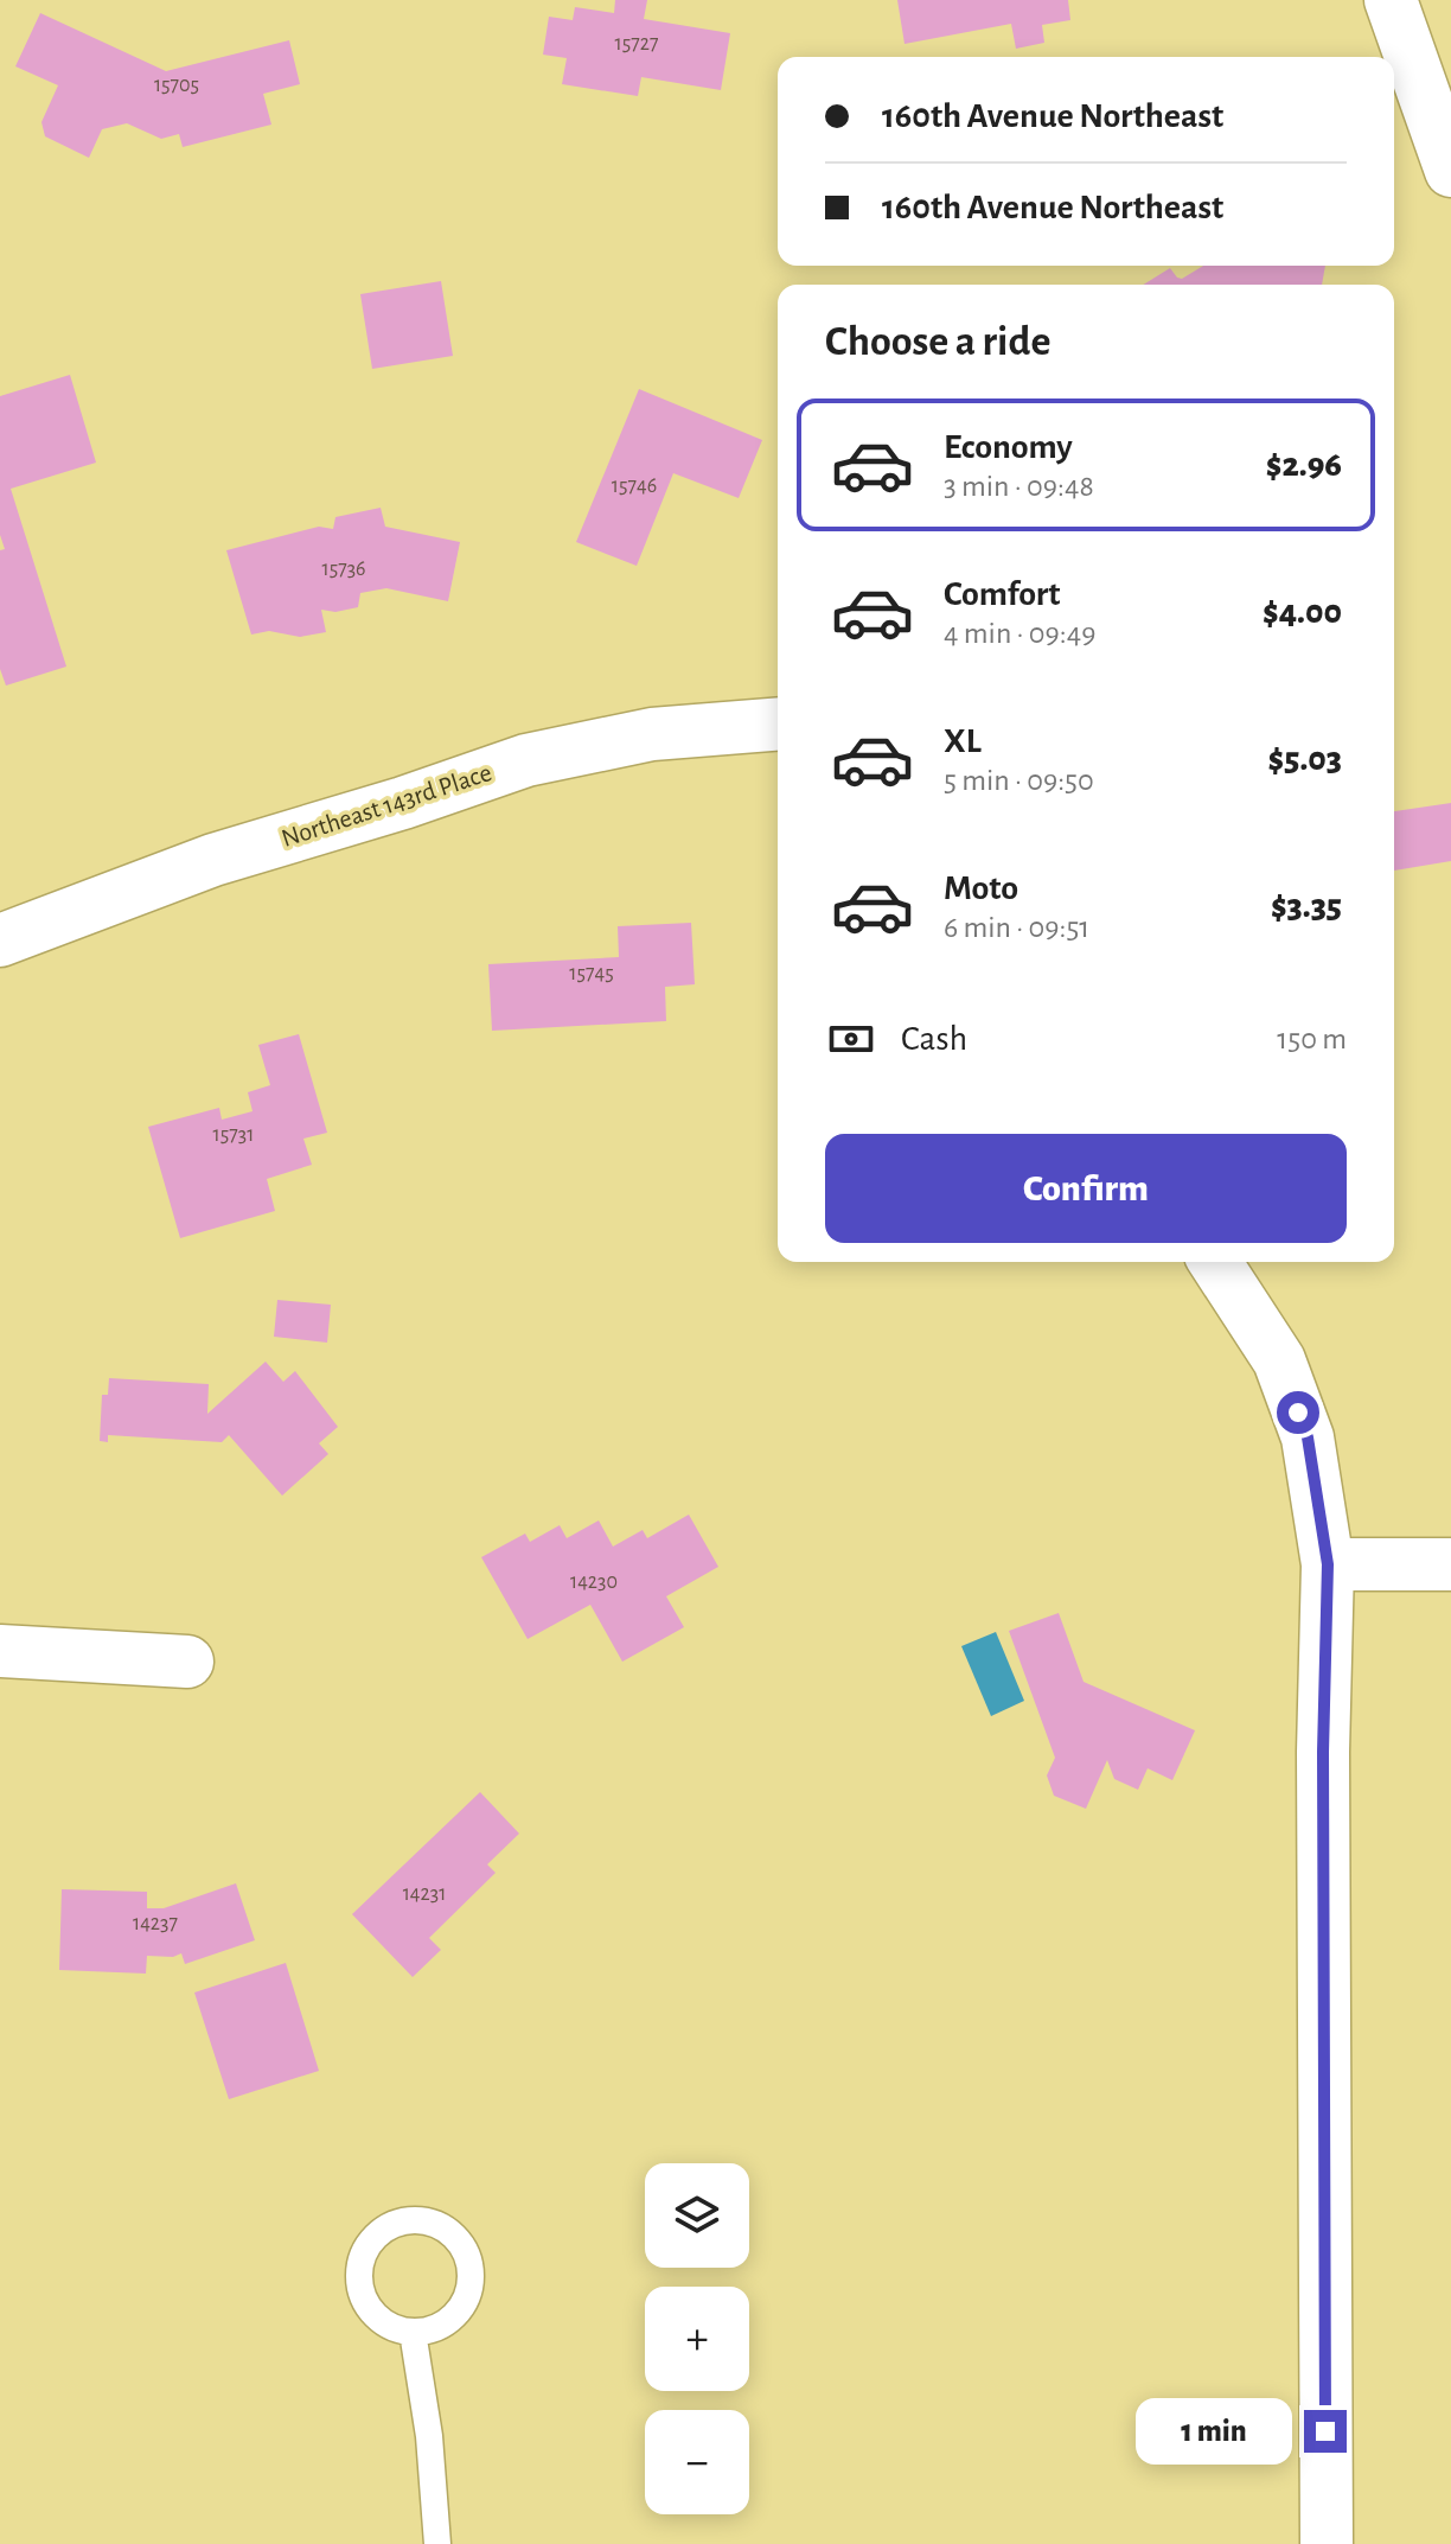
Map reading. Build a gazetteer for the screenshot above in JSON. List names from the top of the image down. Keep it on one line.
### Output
{"streets":{"street":["Northeast 143rd Place"]},"house_numbers":["15727","15705","15746","15736","15745","15731","14230","14231","14237"],"page":{"banner":["160th Avenue Northeast","160th Avenue Northeast"],"heading":"Choose a ride","list":[{"name":"Economy","note":"3 min · 09:48","value":"$2.96"},{"name":"Comfort","note":"4 min · 09:49","value":"$4.00"},{"name":"XL","note":"5 min · 09:50","value":"$5.03"},{"name":"Moto","note":"6 min · 09:51","value":"$3.35"}],"pay":["Cash","150 m"],"buttons":"Confirm","map_buttons":["+","−"],"bubble":"1 min"}}
